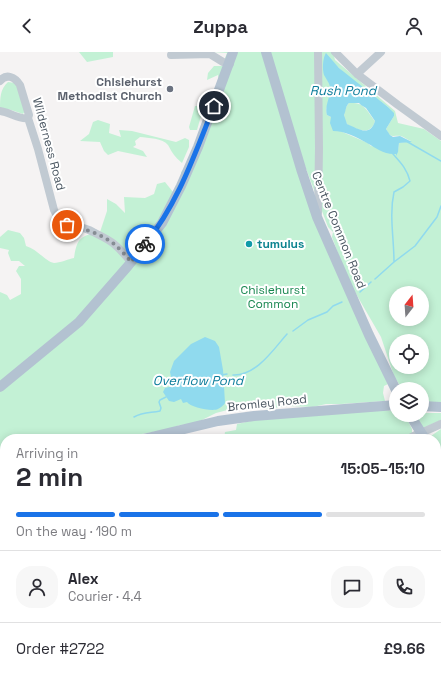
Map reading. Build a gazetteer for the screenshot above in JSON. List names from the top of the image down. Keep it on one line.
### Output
{"streets":{"main road":["Centre Common Road","Bromley Road"],"street":["Wilderness Road"]},"water":["Rush Pond","Overflow Pond"],"parks":["Chislehurst Common"],"places":["Chislehurst Methodist Church","tumulus"],"north":"top","page":{"header":"Zuppa","heading":["2 min","Arriving in","15:05–15:10"],"panel":["Alex","Courier · 4.4","Order #2722","£9.66"],"bar":"On the way · 190 m"}}
